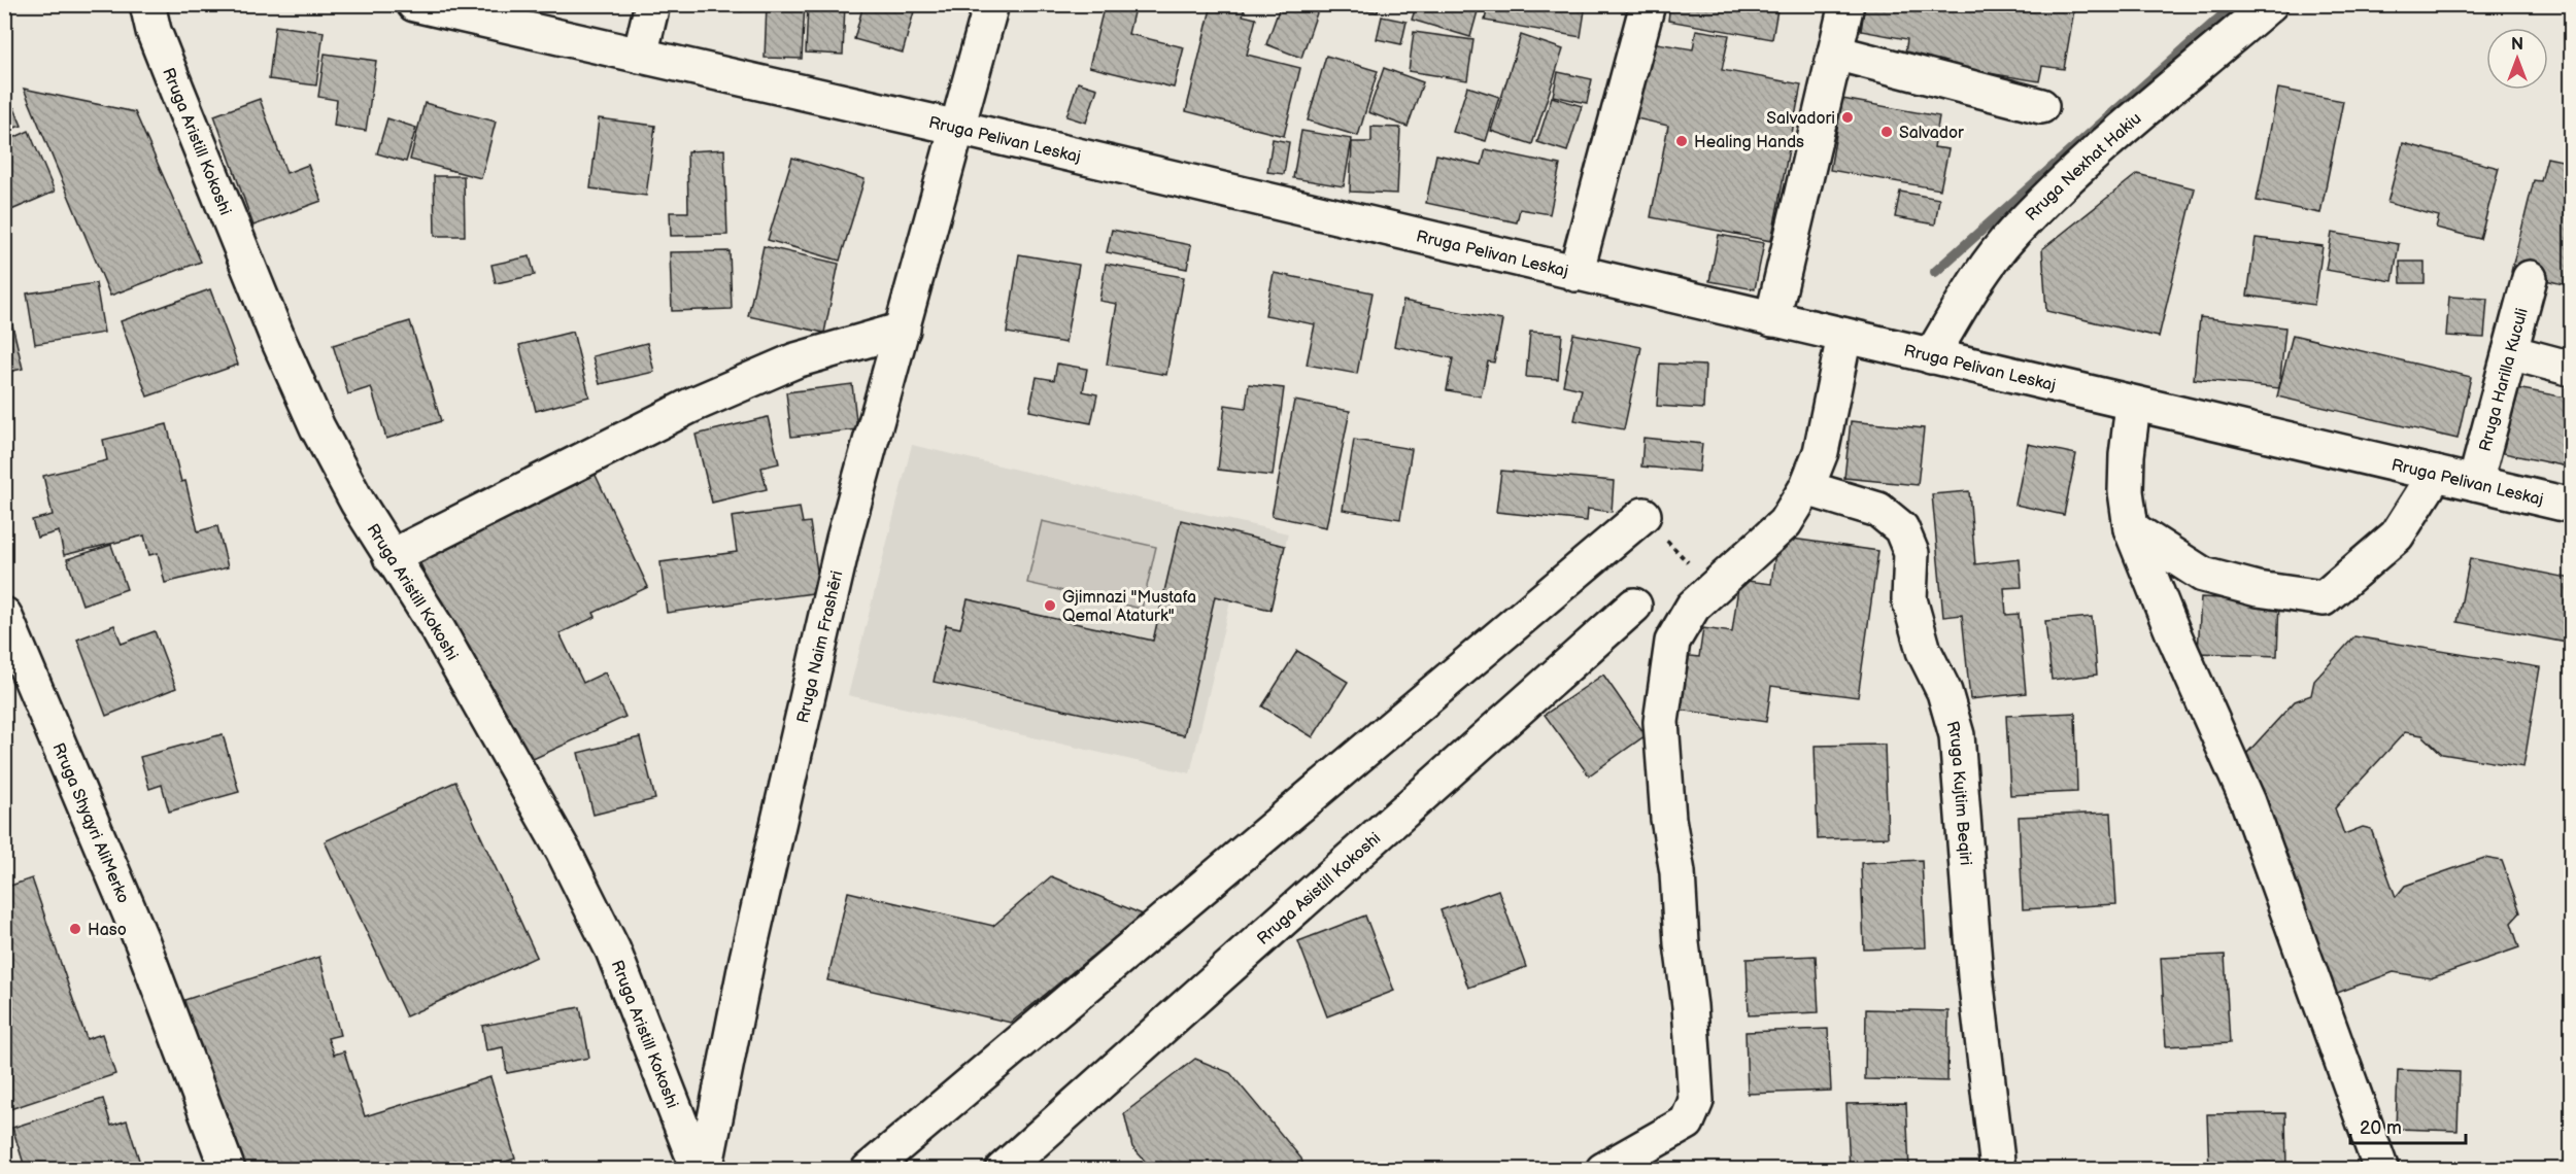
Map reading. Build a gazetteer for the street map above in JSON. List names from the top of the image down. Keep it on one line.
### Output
{"streets":{"street":["Rruga Pelivan Leskaj","Rruga Aristill Kokoshi","Rruga Nexhat Hakiu","Rruga Harilla Kuculi","Rruga Naim Frashëri","Rruga Kujtim Beqiri","Rruga Shyqyri AliMerko","Rruga Asistill Kokoshi"]},"crossings":[["Rruga Pelivan Leskaj","Rruga Nexhat Hakiu"],["Rruga Pelivan Leskaj","Rruga Harilla Kuculi"],["Rruga Pelivan Leskaj","Rruga Naim Frashëri"]],"places":["Salvadori","Salvador","Healing Hands","Gjimnazi \"Mustafa Qemal Ataturk\"","Haso"],"scale_bar":"20 m","north":"top"}
